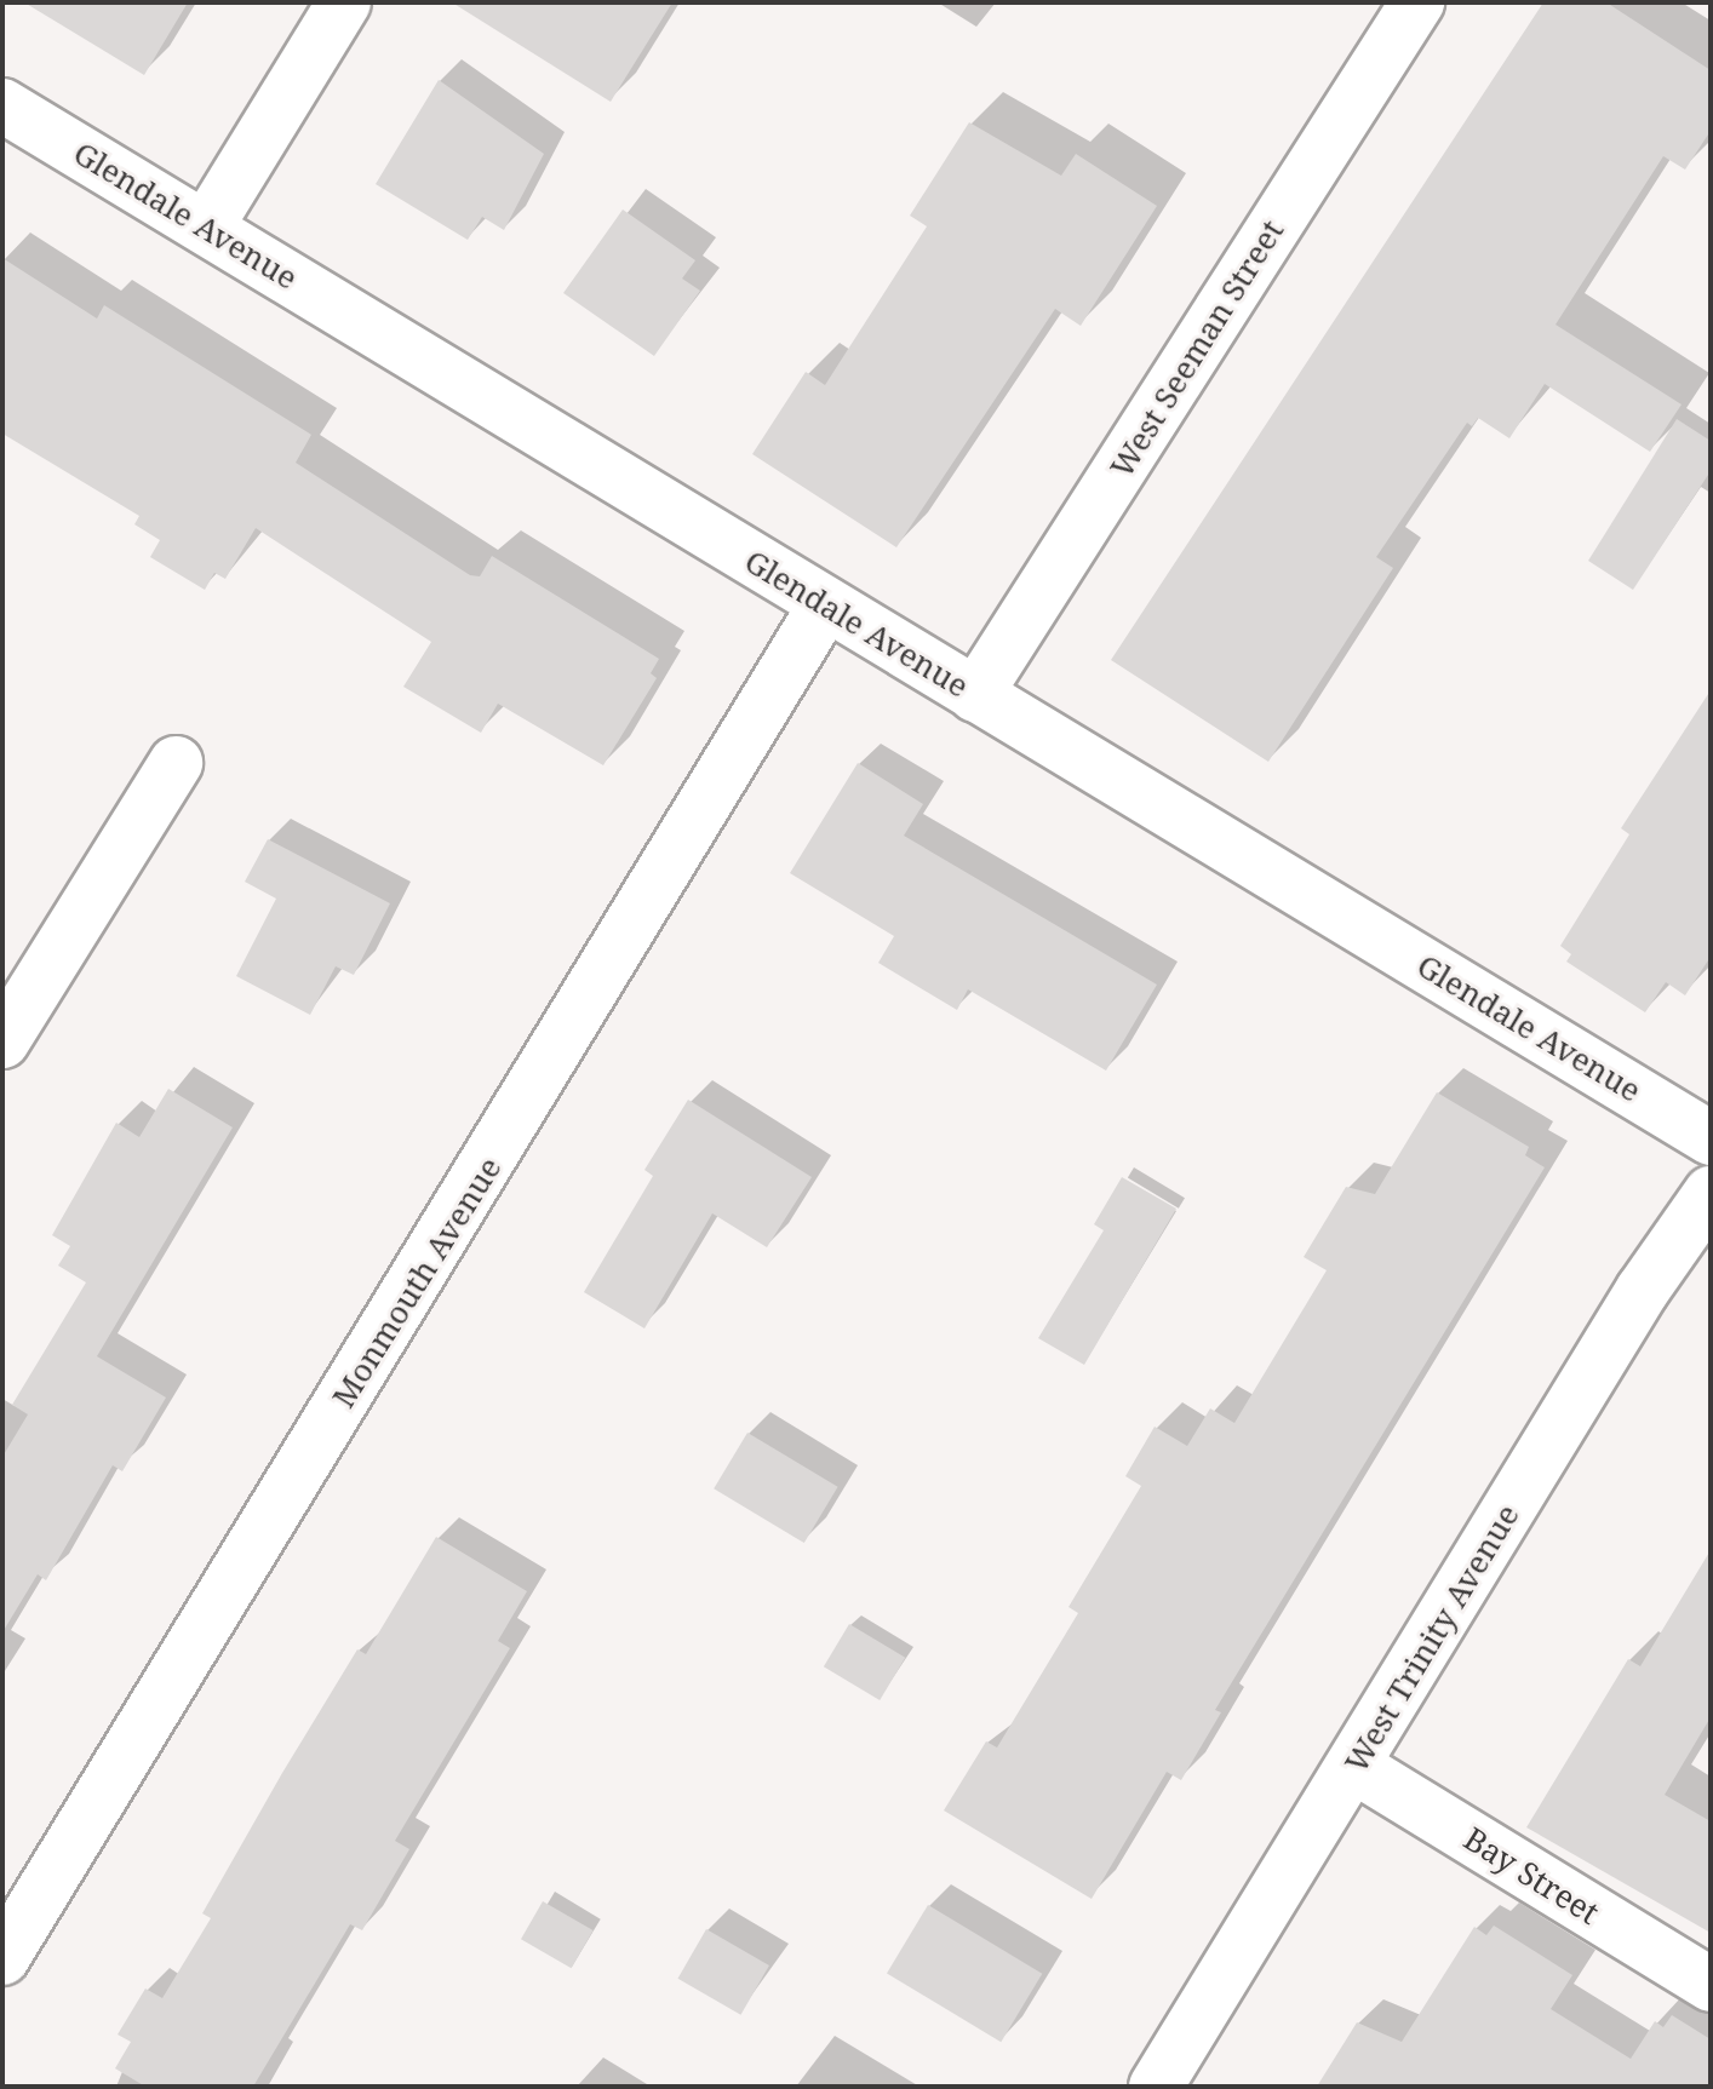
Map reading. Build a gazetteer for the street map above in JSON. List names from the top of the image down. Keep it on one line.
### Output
{"streets":{"street":["Glendale Avenue","West Seeman Street","Monmouth Avenue","West Trinity Avenue","Bay Street"]},"crossings":[["Glendale Avenue","West Seeman Street"],["Glendale Avenue","Monmouth Avenue"],["West Trinity Avenue","Bay Street"]]}
